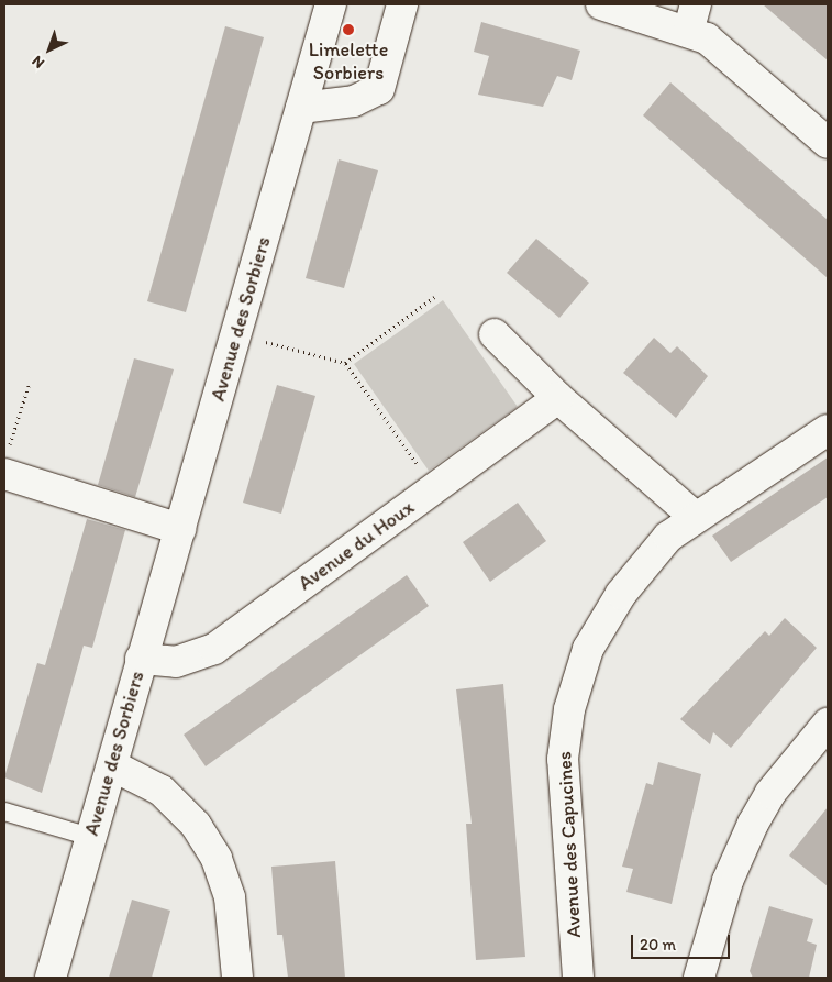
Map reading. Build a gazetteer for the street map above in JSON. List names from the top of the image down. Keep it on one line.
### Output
{"streets":{"street":["Avenue des Sorbiers","Avenue du Houx","Avenue des Capucines"]},"crossings":[["Avenue des Sorbiers","Avenue du Houx"]],"places":["Limelette Sorbiers"],"scale_bar":"20 m","north":"bottom left"}
